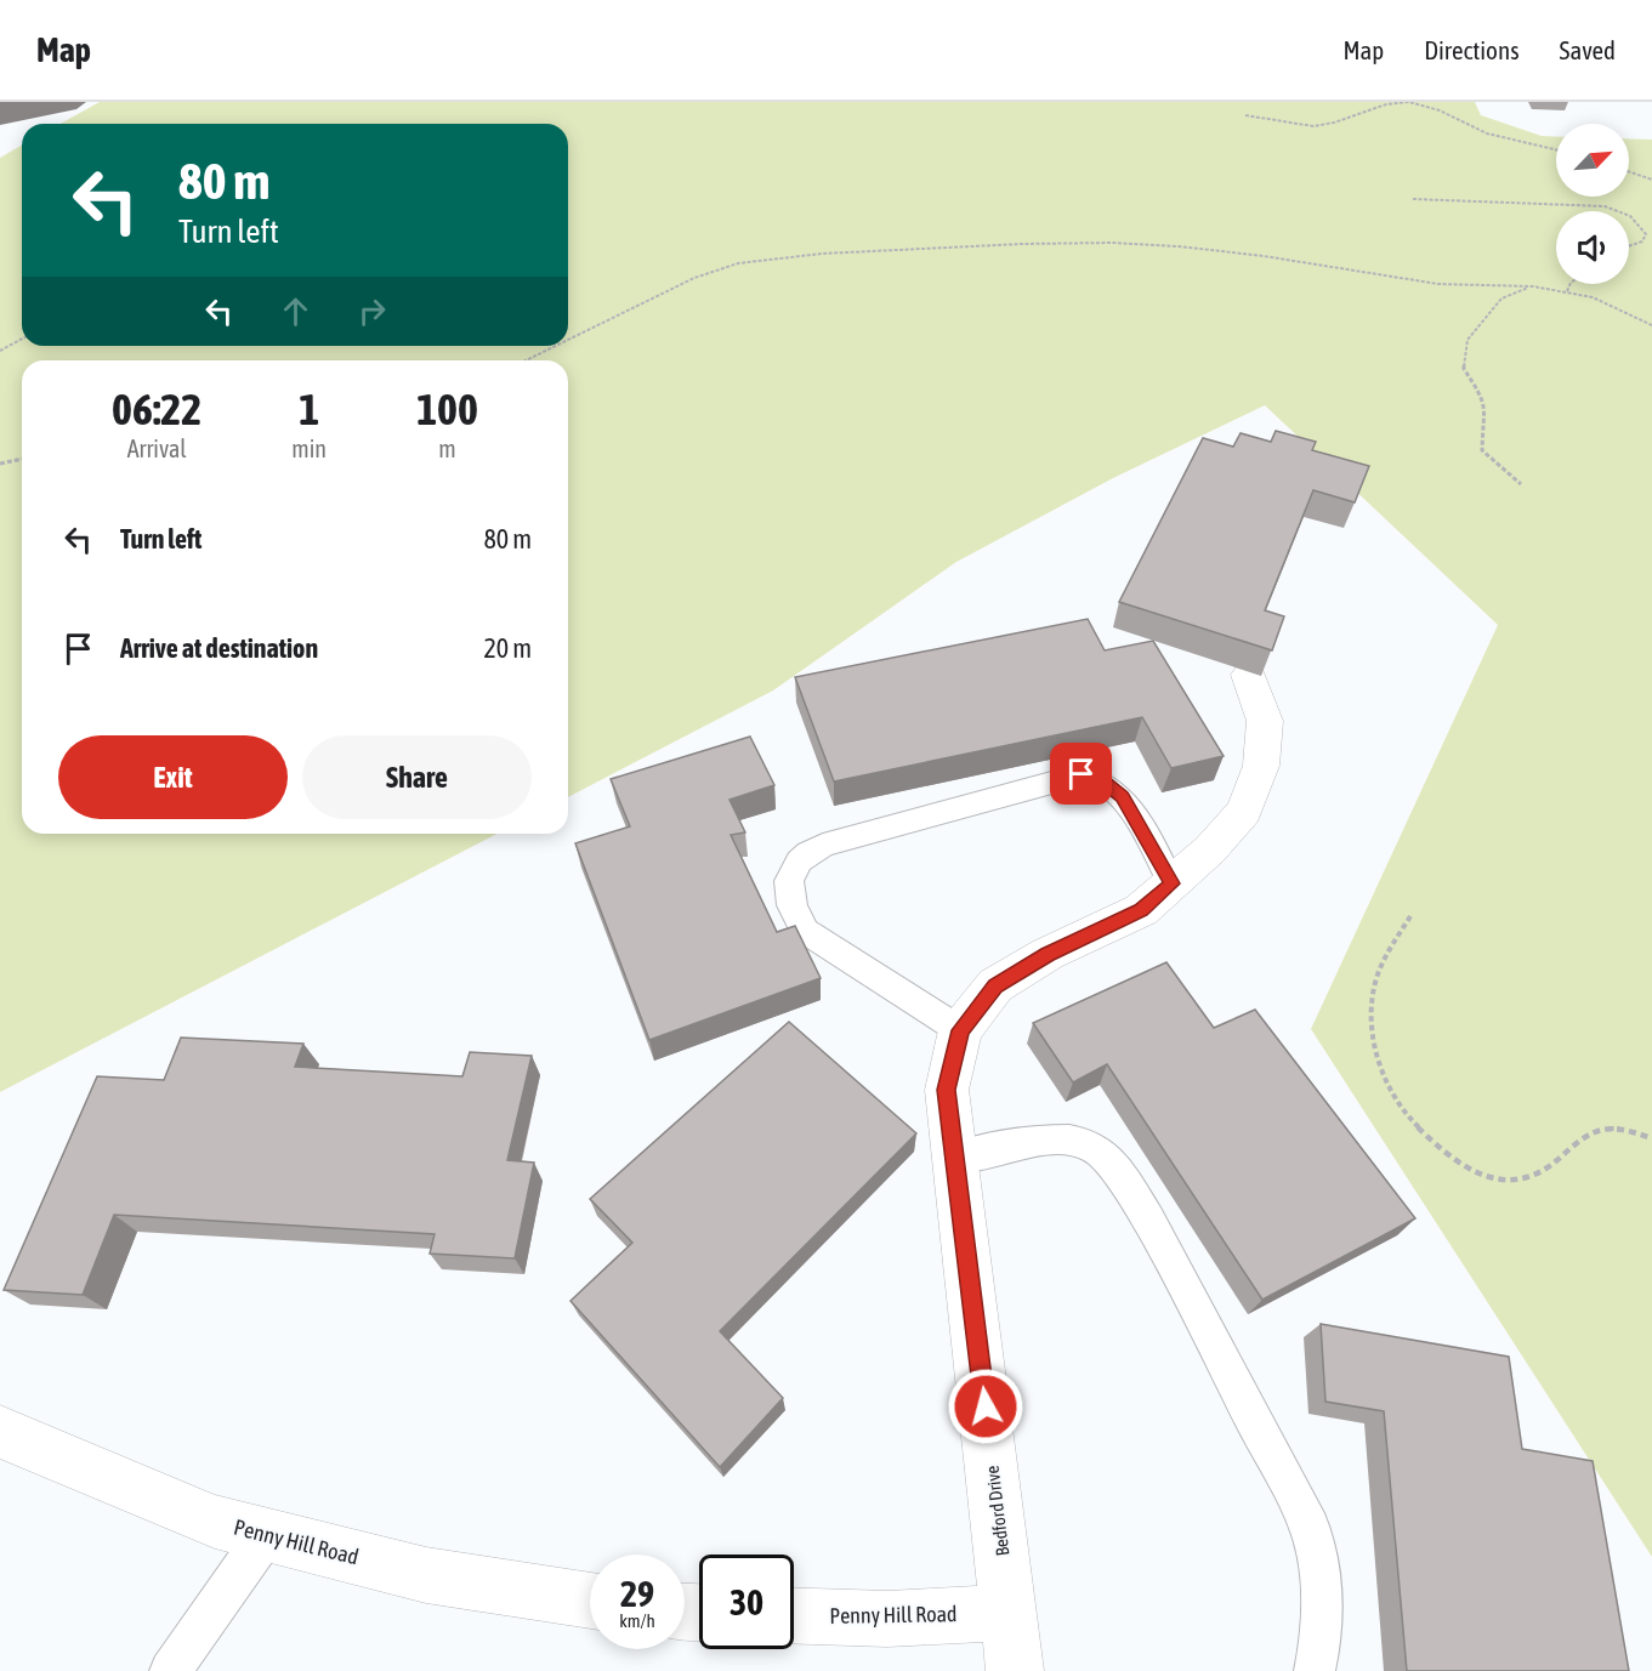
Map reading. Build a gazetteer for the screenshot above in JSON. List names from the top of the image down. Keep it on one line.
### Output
{"streets":{"street":["Bedford Drive","Penny Hill Road"]},"crossings":[["Bedford Drive","Penny Hill Road"]],"north":"top right","page":{"header":"Map","nav":["Map","Directions","Saved"],"turn":["80 m","Turn left"],"eta":["06:22","Arrival","1","min","100","m"],"list":[{"name":"Turn left","value":"80 m"},{"name":"Arrive at destination","value":"20 m"}],"buttons":["Exit","Share"],"speed":"29 km/h","limit":"30"}}
